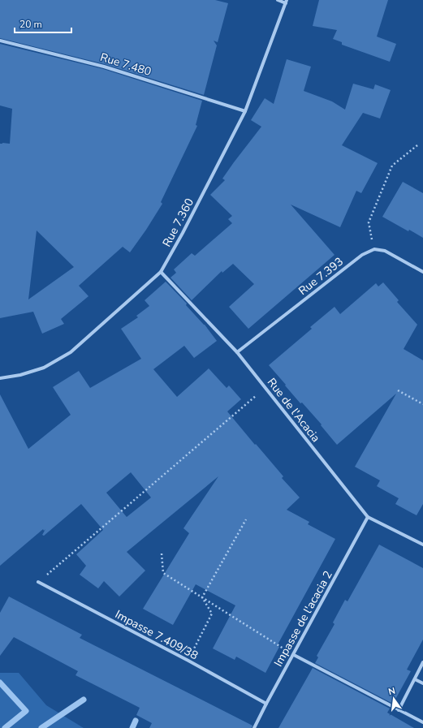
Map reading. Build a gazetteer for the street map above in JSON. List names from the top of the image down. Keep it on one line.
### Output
{"streets":{"street":["Rue 7.480","Rue 7.360","Rue 7.393","Rue de l'Acacia","Impasse de l'acacia 2","Impasse 7.409/38"]},"crossings":[["Rue 7.480","Rue 7.360"],["Rue 7.360","Rue de l'Acacia"],["Rue 7.393","Rue de l'Acacia"],["Rue de l'Acacia","Impasse de l'acacia 2"],["Impasse de l'acacia 2","Impasse 7.409/38"]],"scale_bar":"20 m","north":"top"}
